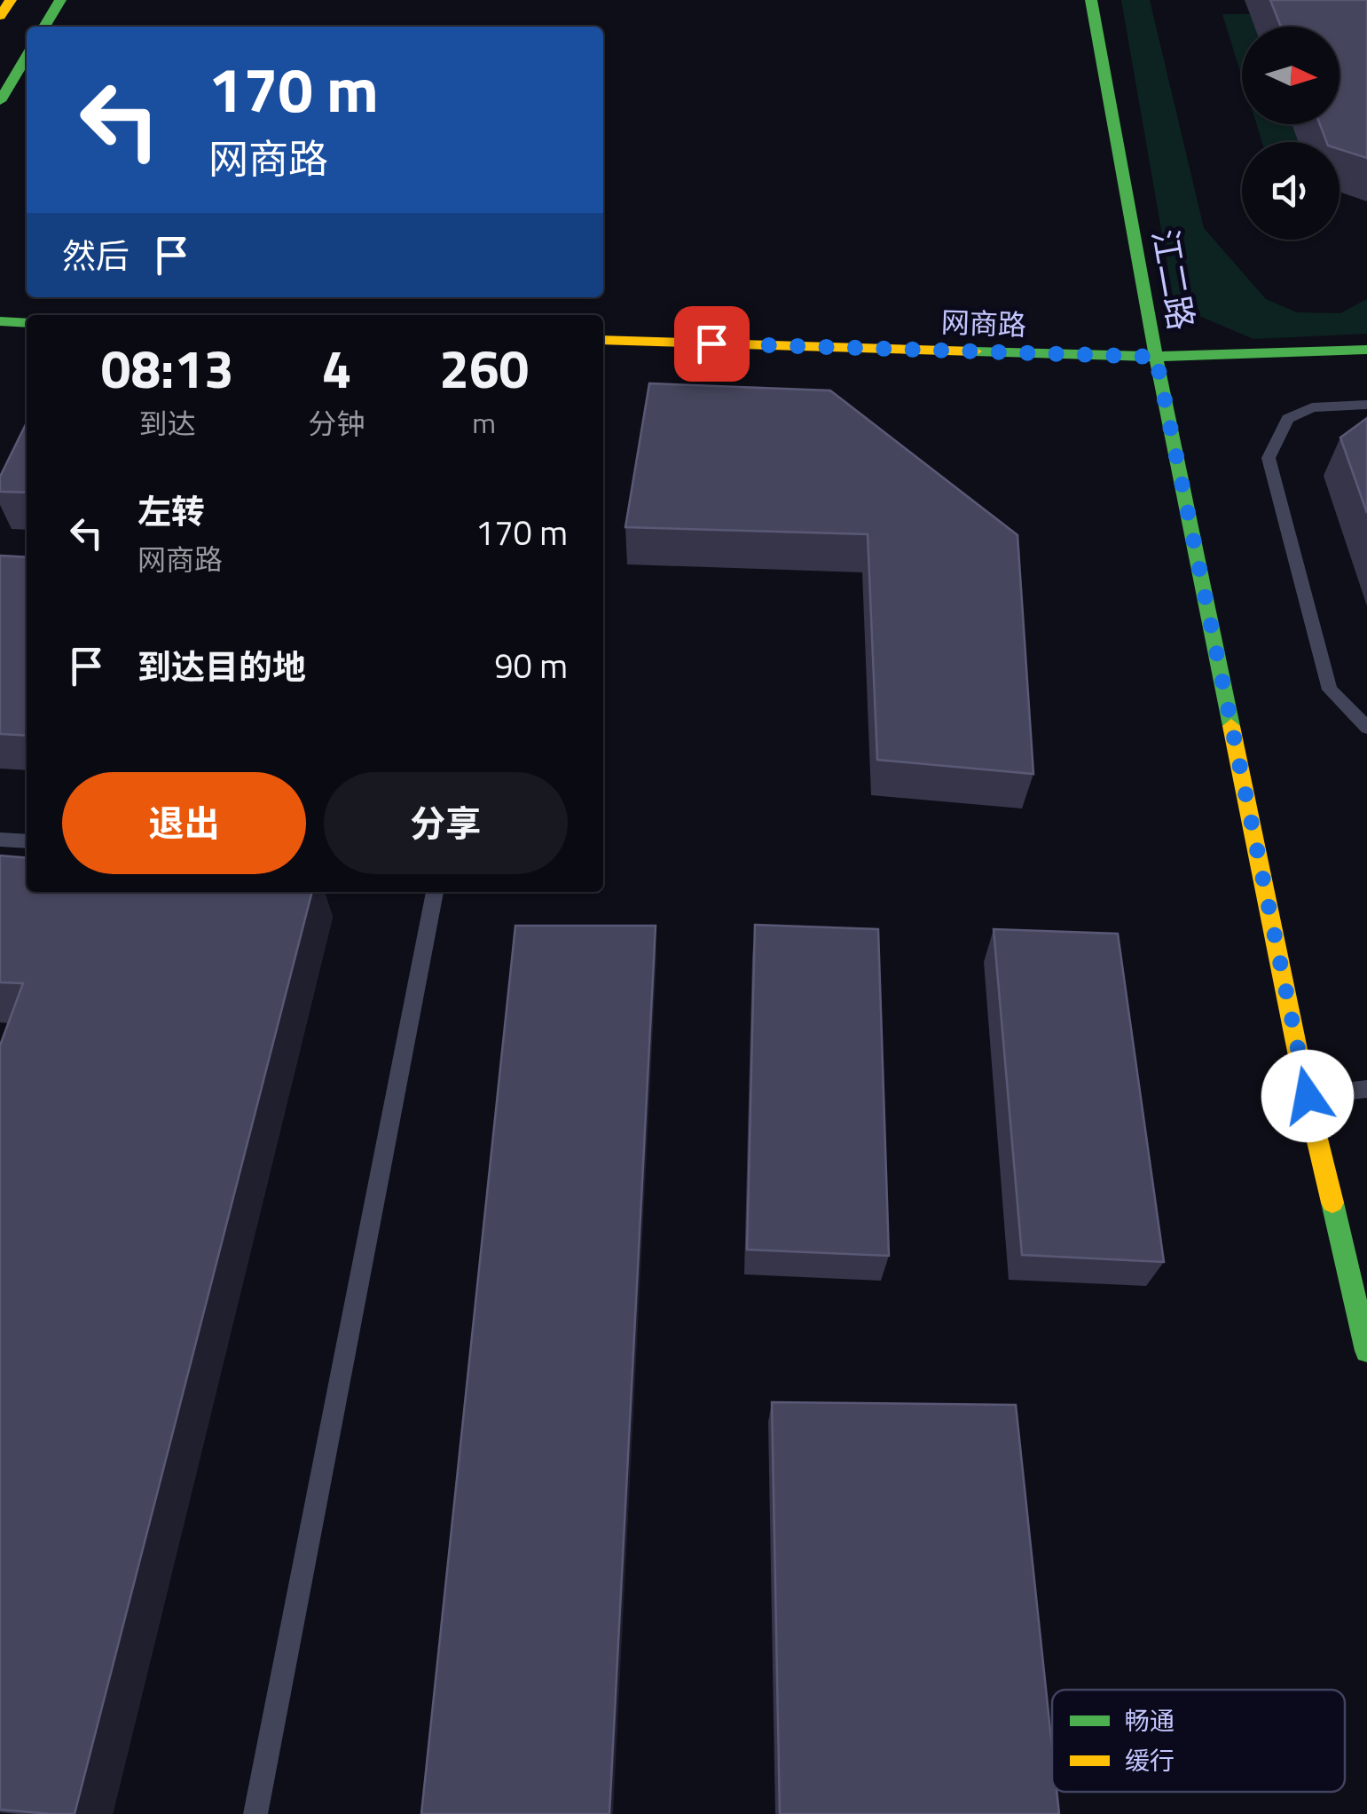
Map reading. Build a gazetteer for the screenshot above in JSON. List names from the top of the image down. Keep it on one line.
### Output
{"streets":{"street":["江二路","网商路"]},"crossings":[["江二路","网商路"]],"legend":["畅通","缓行"],"north":"right","page":{"turn":["170 m","网商路"],"then":"然后","eta":["08:13","到达","4","分钟","260","m"],"list":[{"name":"左转","note":"网商路","value":"170 m"},{"name":"到达目的地","value":"90 m"}],"buttons":["退出","分享"]}}
